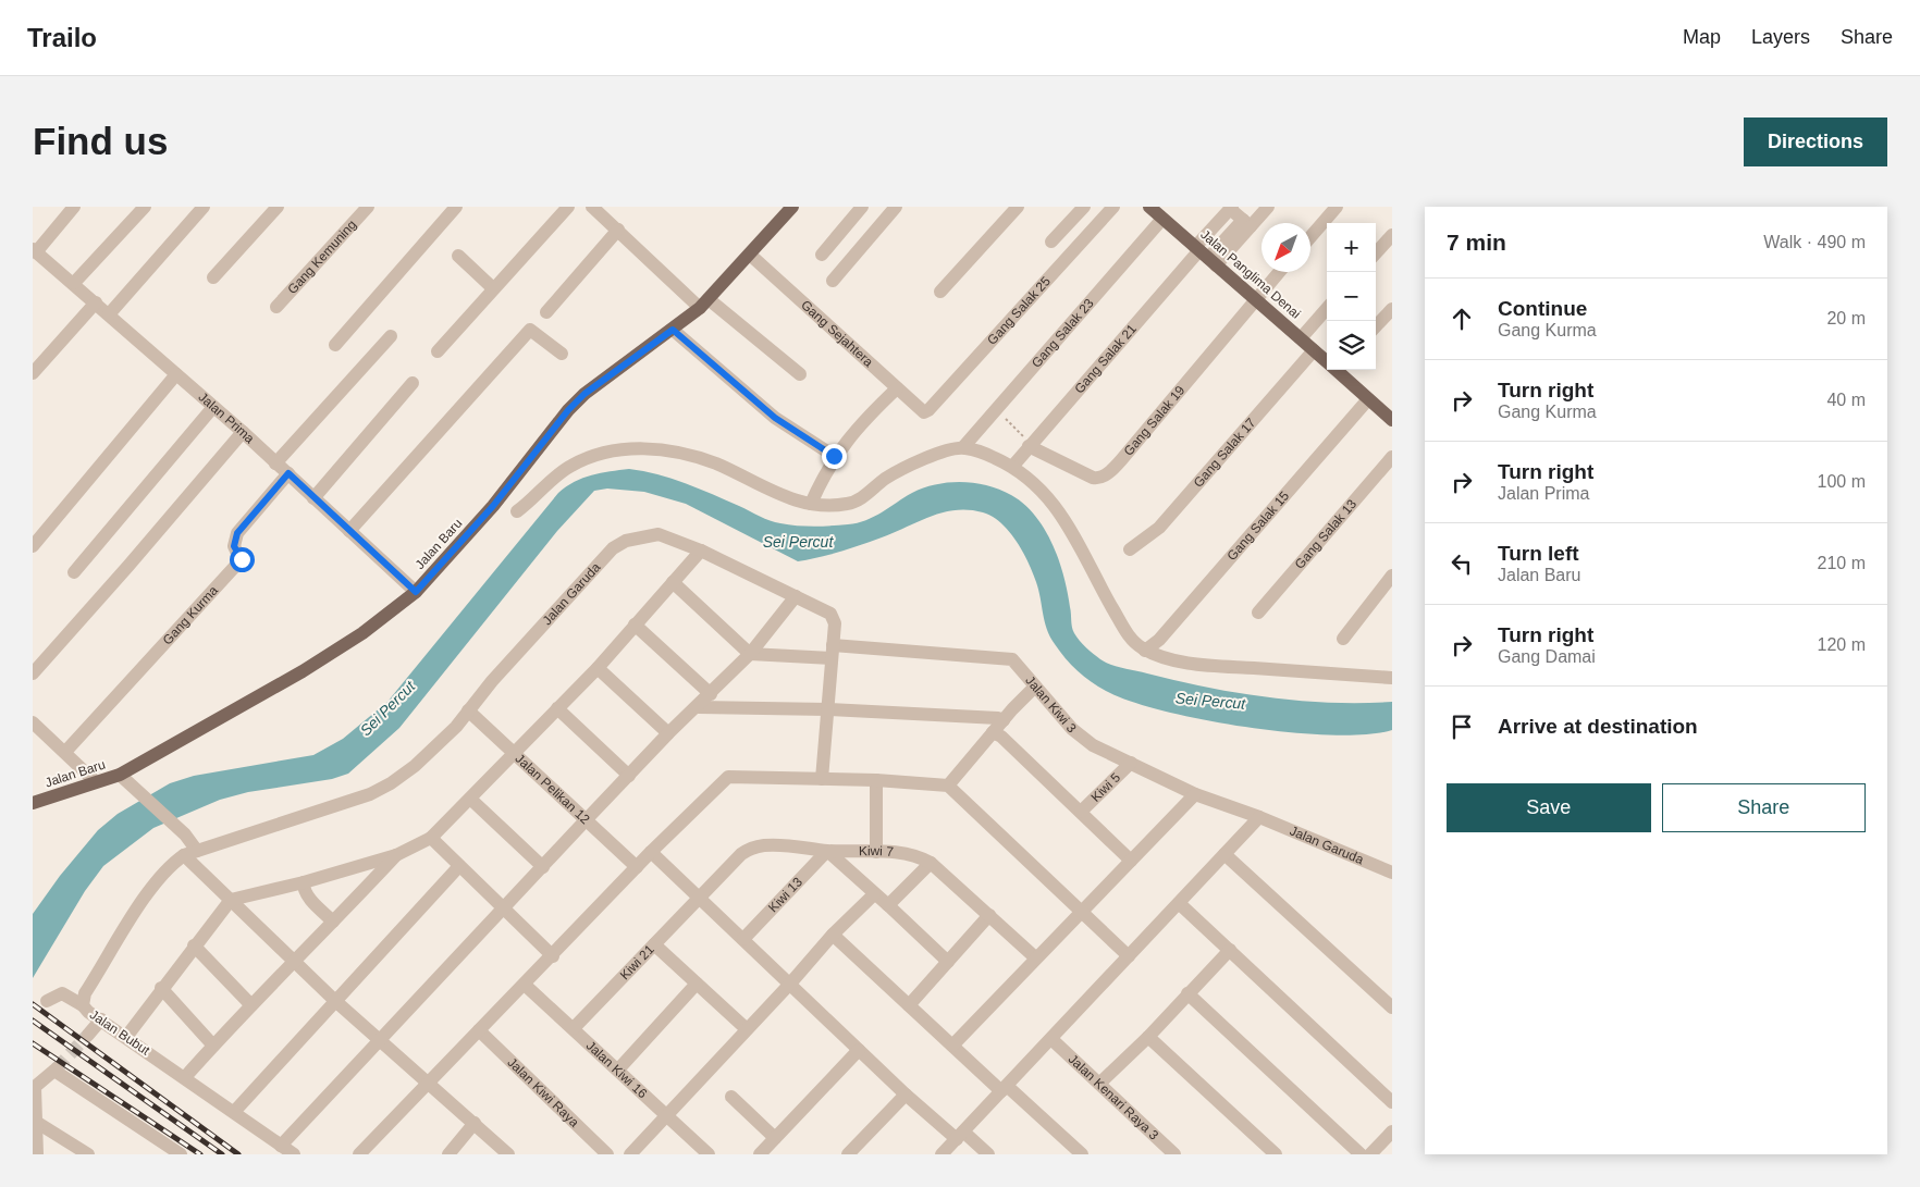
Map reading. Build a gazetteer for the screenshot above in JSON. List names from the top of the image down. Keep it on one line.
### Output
{"streets":{"main road":["Jalan Panglima Denai","Jalan Baru"],"street":["Gang Kemuning","Gang Salak 25","Gang Sejahtera","Gang Salak 23","Gang Salak 21","Jalan Prima","Gang Salak 19","Gang Salak 17","Gang Salak 15","Gang Salak 13","Jalan Garuda","Gang Kurma","Jalan Kiwi 3","Kiwi 5","Jalan Pelikan 12","Kiwi 7","Kiwi 13","Kiwi 21","Jalan Bubut","Jalan Kiwi 16","Jalan Kiwi Raya","Jalan Kenari Raya 3"]},"crossings":[["Jalan Panglima Denai","Gang Salak 23"],["Jalan Panglima Denai","Gang Salak 21"],["Jalan Panglima Denai","Gang Salak 19"],["Jalan Panglima Denai","Gang Salak 17"],["Jalan Panglima Denai","Gang Salak 15"],["Gang Salak 25","Gang Sejahtera"],["Gang Sejahtera","Jalan Baru"],["Gang Salak 21","Gang Salak 19"],["Jalan Prima","Jalan Baru"],["Jalan Prima","Gang Kurma"],["Jalan Garuda","Jalan Kiwi 3"],["Jalan Garuda","Jalan Pelikan 12"],["Jalan Garuda","Jalan Bubut"],["Jalan Kiwi 3","Kiwi 5"],["Kiwi 7","Kiwi 13"],["Kiwi 7","Kiwi 21"],["Kiwi 21","Jalan Kiwi 16"]],"water":["Sei Percut"],"north":"bottom left","page":{"header":"Trailo","nav":["Map","Layers","Share"],"buttons":["Directions",["Save","Share"]],"title":"Find us","heading":["7 min","Walk · 490 m"],"map_buttons":["+","−"],"list":[["Continue","Gang Kurma","20 m"],["Turn right","Gang Kurma","40 m"],["Turn right","Jalan Prima","100 m"],["Turn left","Jalan Baru","210 m"],["Turn right","Gang Damai","120 m"],"Arrive at destination"]}}
